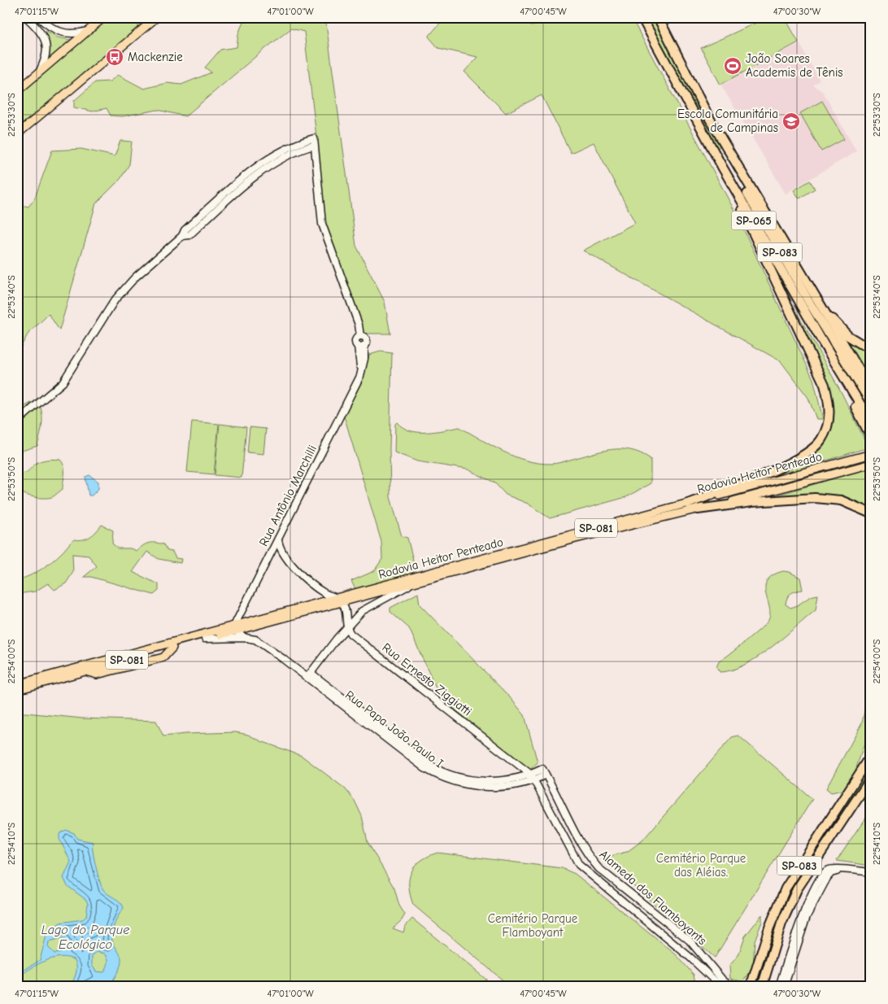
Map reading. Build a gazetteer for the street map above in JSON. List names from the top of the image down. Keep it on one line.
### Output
{"streets":{"highway":["SP-065","SP-083"],"main road":["Rodovia Heitor Penteado","SP-081"],"street":["Rua Antônio Marchilli","Rua Ernesto Ziggiatti","Rua Papa João Paulo I","Alameda dos Flamboyants"]},"crossings":[["SP-065","SP-083"],["Rodovia Heitor Penteado","Rua Antônio Marchilli"],["Rodovia Heitor Penteado","Rua Papa João Paulo I"],["Rua Antônio Marchilli","Rua Papa João Paulo I"],["Rua Ernesto Ziggiatti","Rua Papa João Paulo I"],["Rua Ernesto Ziggiatti","Alameda dos Flamboyants"],["Rua Papa João Paulo I","Alameda dos Flamboyants"]],"water":["Lago do Parque Ecológico"],"parks":["Cemitério Parque das Aléias.","Cemitério Parque Flamboyant"],"places":{"bus stop":["Mackenzie"],"sports":["João Soares Academis de Tênis"],"school or university":["Escola Comunitária de Campinas"]},"coordinates":["47°01'15\"W","47°01'00\"W","47°00'45\"W","47°00'30\"W","22°53'30\"S","22°53'40\"S","22°53'50\"S","22°54'00\"S","22°54'10\"S"]}
